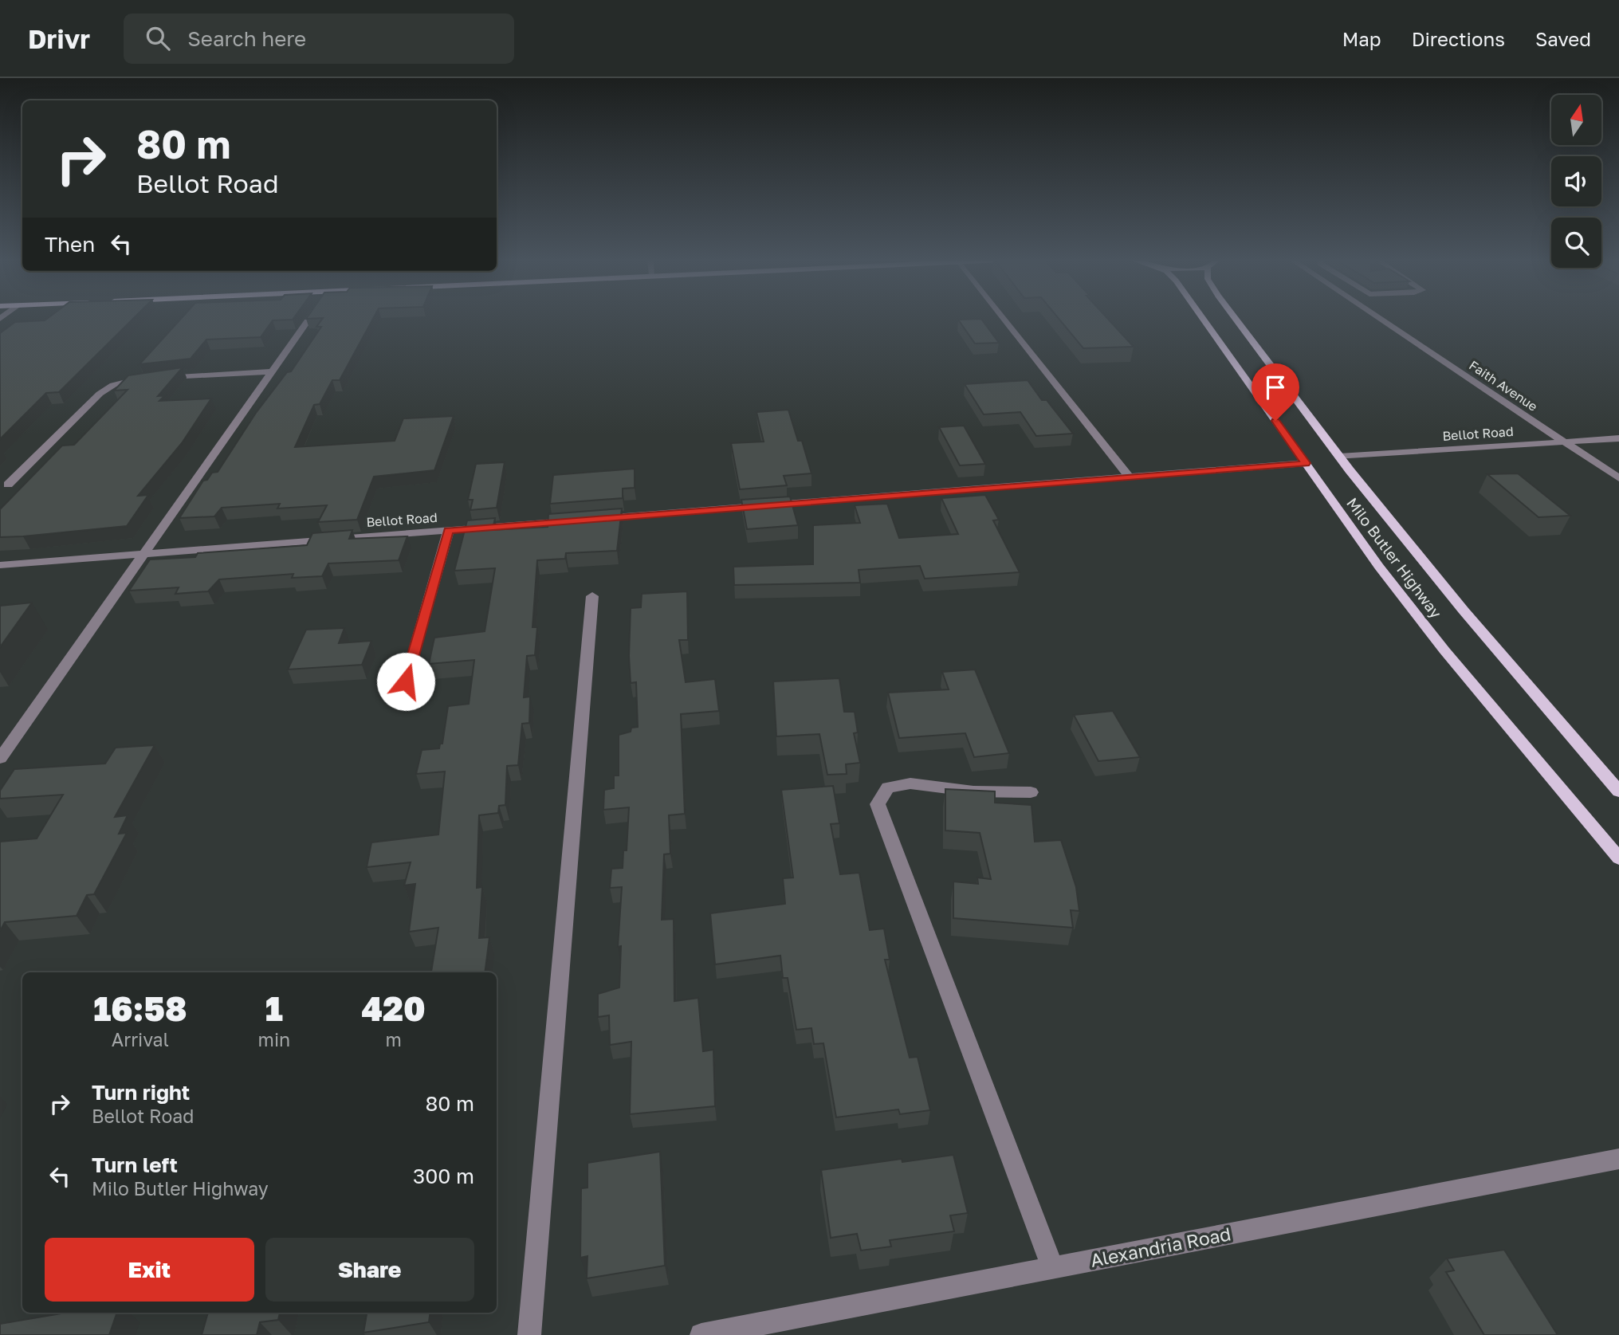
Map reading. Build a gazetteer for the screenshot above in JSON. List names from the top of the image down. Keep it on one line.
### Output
{"streets":{"main road":["Milo Butler Highway"],"street":["Faith Avenue","Bellot Road","Alexandria Road"]},"crossings":[["Faith Avenue","Bellot Road"],["Bellot Road","Milo Butler Highway"]],"north":"top","page":{"header":"Drivr","search":"Search here","nav":["Map","Directions","Saved"],"turn":["80 m","Bellot Road"],"then":"Then","eta":["16:58","Arrival","1","min","420","m"],"list":[{"name":"Turn right","note":"Bellot Road","value":"80 m"},{"name":"Turn left","note":"Milo Butler Highway","value":"300 m"}],"buttons":["Exit","Share"]}}
